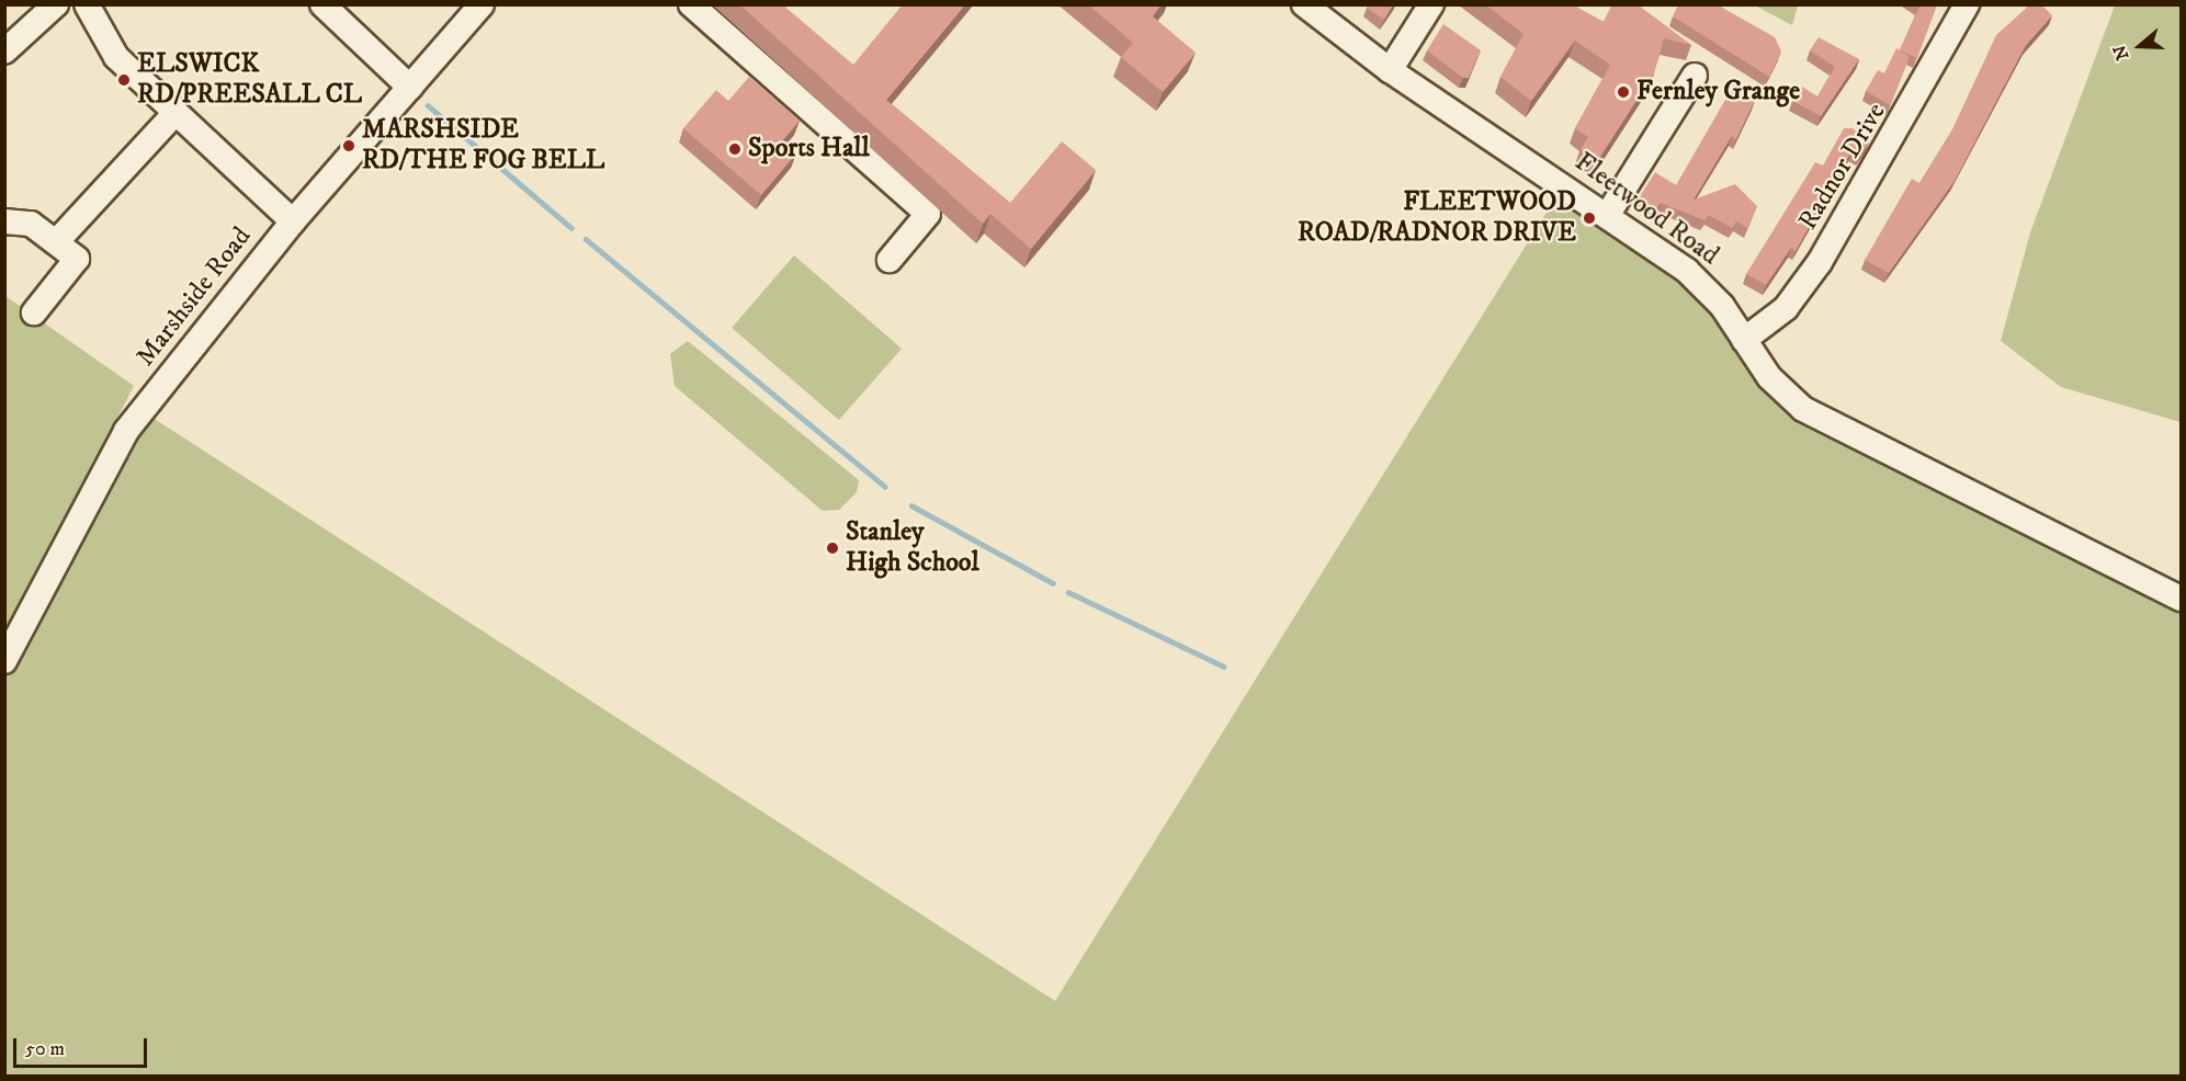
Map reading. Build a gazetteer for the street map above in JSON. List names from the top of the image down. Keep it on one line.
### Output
{"streets":{"street":["Radnor Drive","Fleetwood Road","Marshside Road"]},"crossings":[["Radnor Drive","Fleetwood Road"]],"places":["ELSWICK RD/PREESALL CL","Fernley Grange","MARSHSIDE RD/THE FOG BELL","Sports Hall","FLEETWOOD ROAD/RADNOR DRIVE","Stanley High School"],"scale_bar":"50 m","north":"left"}
